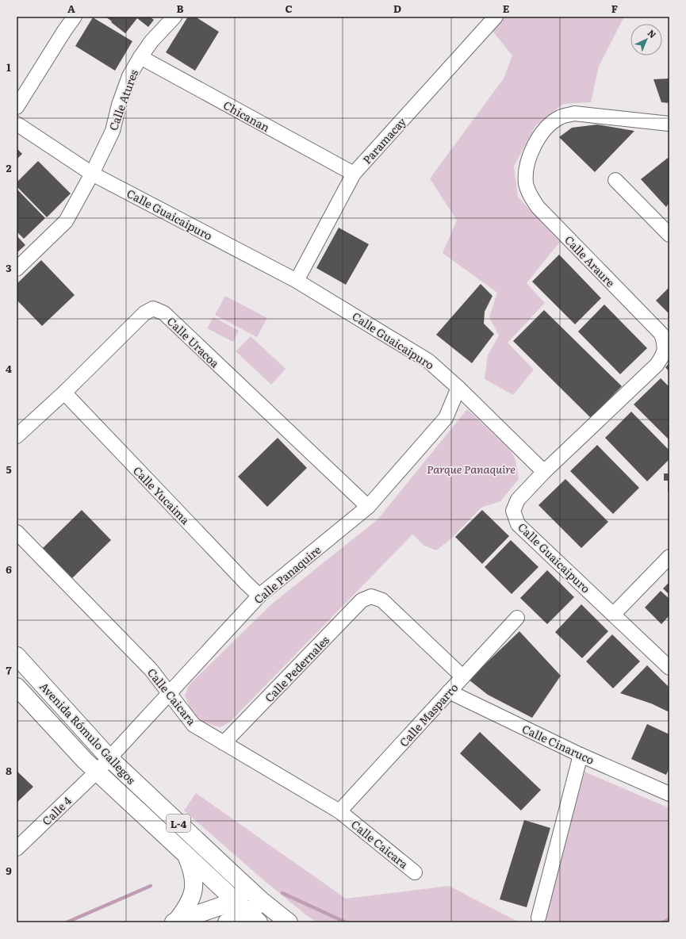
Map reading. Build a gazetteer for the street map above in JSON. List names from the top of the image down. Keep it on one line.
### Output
{"streets":{"main road":["Avenida Rómulo Gallegos","L-4"],"street":["Calle Atures","Chicanan","Paramacay","Calle Guaicaipuro","Calle Araure","Calle Uracoa","Calle Yucaima","Calle Panaquire","Calle Pedernales","Calle Caicara","Calle Masparro","Calle Cinaruco","Calle 4"]},"crossings":[["Calle Atures","Chicanan"],["Calle Atures","Calle Guaicaipuro"],["Chicanan","Paramacay"],["Paramacay","Calle Guaicaipuro"],["Calle Guaicaipuro","Calle Araure"],["Calle Guaicaipuro","Calle Panaquire"],["Calle Uracoa","Calle Yucaima"],["Calle Uracoa","Calle Panaquire"],["Calle Yucaima","Calle Panaquire"],["Calle Panaquire","Calle Caicara"],["Calle Panaquire","Avenida Rómulo Gallegos"],["Calle Panaquire","Calle 4"],["Calle Pedernales","Calle Caicara"],["Calle Pedernales","Calle Masparro"],["Calle Caicara","Calle Masparro"],["Calle Masparro","Calle Cinaruco"],["Avenida Rómulo Gallegos","Calle 4"]],"parks":["Parque Panaquire"],"north":"top right","grid":{"columns":["A","B","C","D","E","F"],"rows":["1","2","3","4","5","6","7","8","9"]}}
